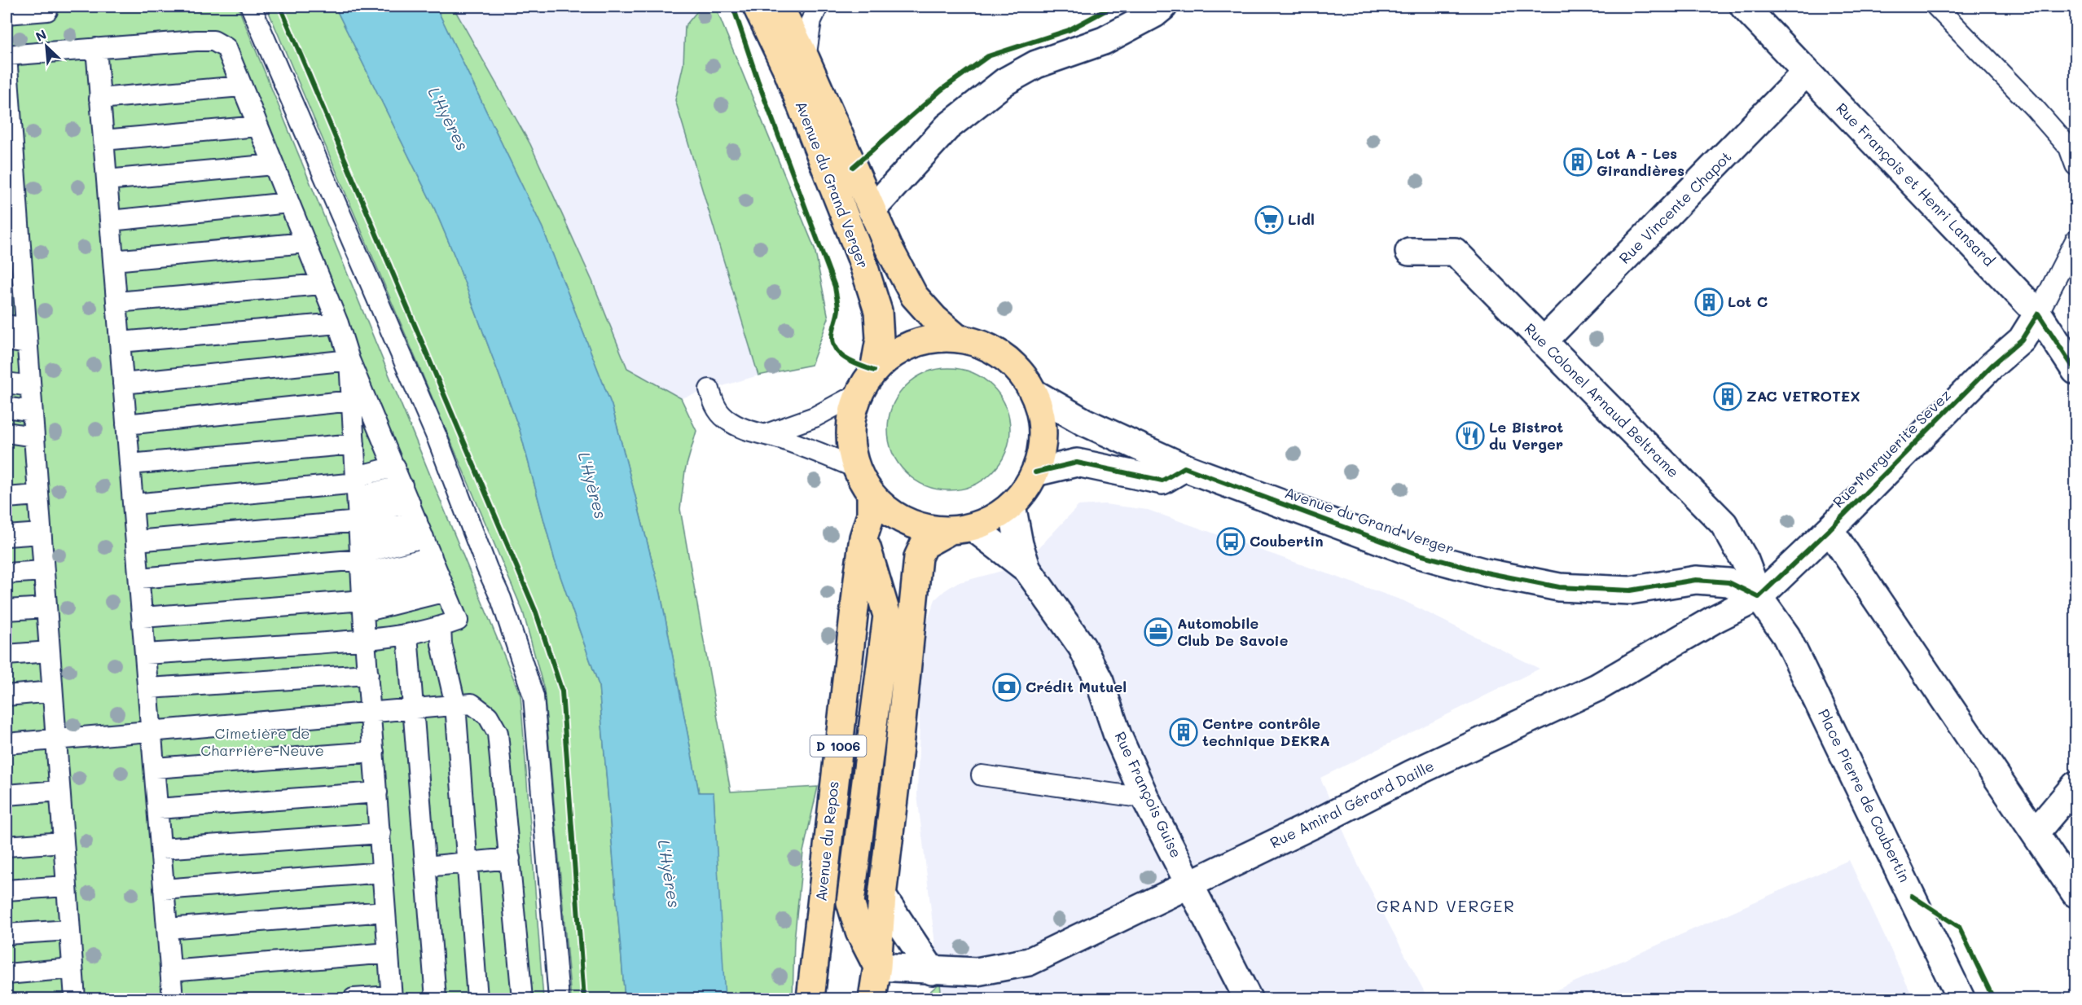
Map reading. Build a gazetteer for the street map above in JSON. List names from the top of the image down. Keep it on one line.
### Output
{"streets":{"main road":["Avenue du Grand Verger","D 1006","Avenue du Repos"],"street":["Rue François et Henri Lansard","Rue Vincente Chapot","Rue Colonel Arnaud Beltrame","Rue Marguerite Sevez","Rue François Guise","Place Pierre de Coubertin","Rue Amiral Gérard Daille"]},"crossings":[["Avenue du Grand Verger","Rue Colonel Arnaud Beltrame"],["Avenue du Grand Verger","Rue Marguerite Sevez"],["Avenue du Grand Verger","Place Pierre de Coubertin"],["Avenue du Grand Verger","Rue Amiral Gérard Daille"],["Rue François et Henri Lansard","Rue Vincente Chapot"],["Rue François et Henri Lansard","Rue Marguerite Sevez"],["Rue Vincente Chapot","Rue Colonel Arnaud Beltrame"],["Rue Colonel Arnaud Beltrame","Rue Marguerite Sevez"],["Rue Colonel Arnaud Beltrame","Place Pierre de Coubertin"],["Rue Colonel Arnaud Beltrame","Rue Amiral Gérard Daille"],["Rue Marguerite Sevez","Place Pierre de Coubertin"],["Rue Marguerite Sevez","Rue Amiral Gérard Daille"],["Rue François Guise","Rue Amiral Gérard Daille"],["Place Pierre de Coubertin","Rue Amiral Gérard Daille"],["Rue Amiral Gérard Daille","Avenue du Repos"]],"districts":["GRAND VERGER"],"water":["L'Hyères"],"parks":["Cimetière de Charrière-Neuve"],"places":{"building":["Lot A - Les Girandières","Lot C","ZAC VETROTEX","Centre contrôle technique DEKRA"],"supermarket":["Lidl"],"restaurant":["Le Bistrot du Verger"],"bus stop":["Coubertin"],"office":["Automobile Club De Savoie"],"bank":["Crédit Mutuel"]},"north":"top left"}
